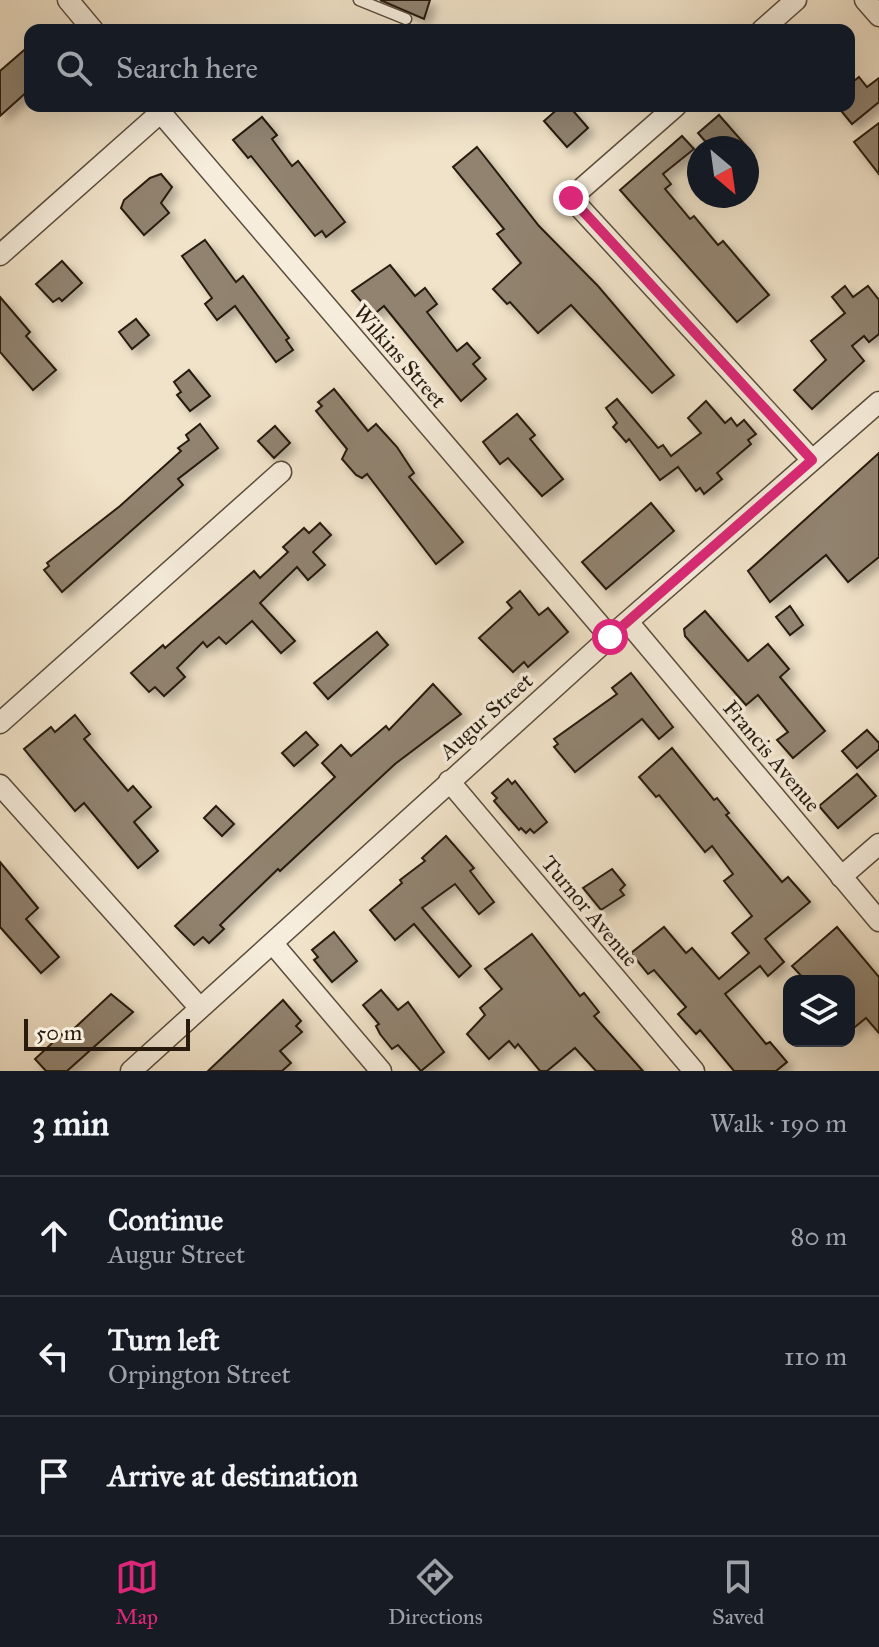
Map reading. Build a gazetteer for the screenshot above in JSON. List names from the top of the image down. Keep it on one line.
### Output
{"streets":{"street":["Wilkins Street","Augur Street","Francis Avenue","Turnor Avenue"]},"crossings":[["Wilkins Street","Augur Street"],["Augur Street","Francis Avenue"],["Augur Street","Turnor Avenue"]],"scale_bar":"50 m","north":"bottom right","page":{"search":"Search here","scale":"50 m","heading":["3 min","Walk · 190 m"],"list":[["Continue","Augur Street","80 m"],["Turn left","Orpington Street","110 m"],"Arrive at destination"],"nav":["Map","Directions","Saved"]}}
